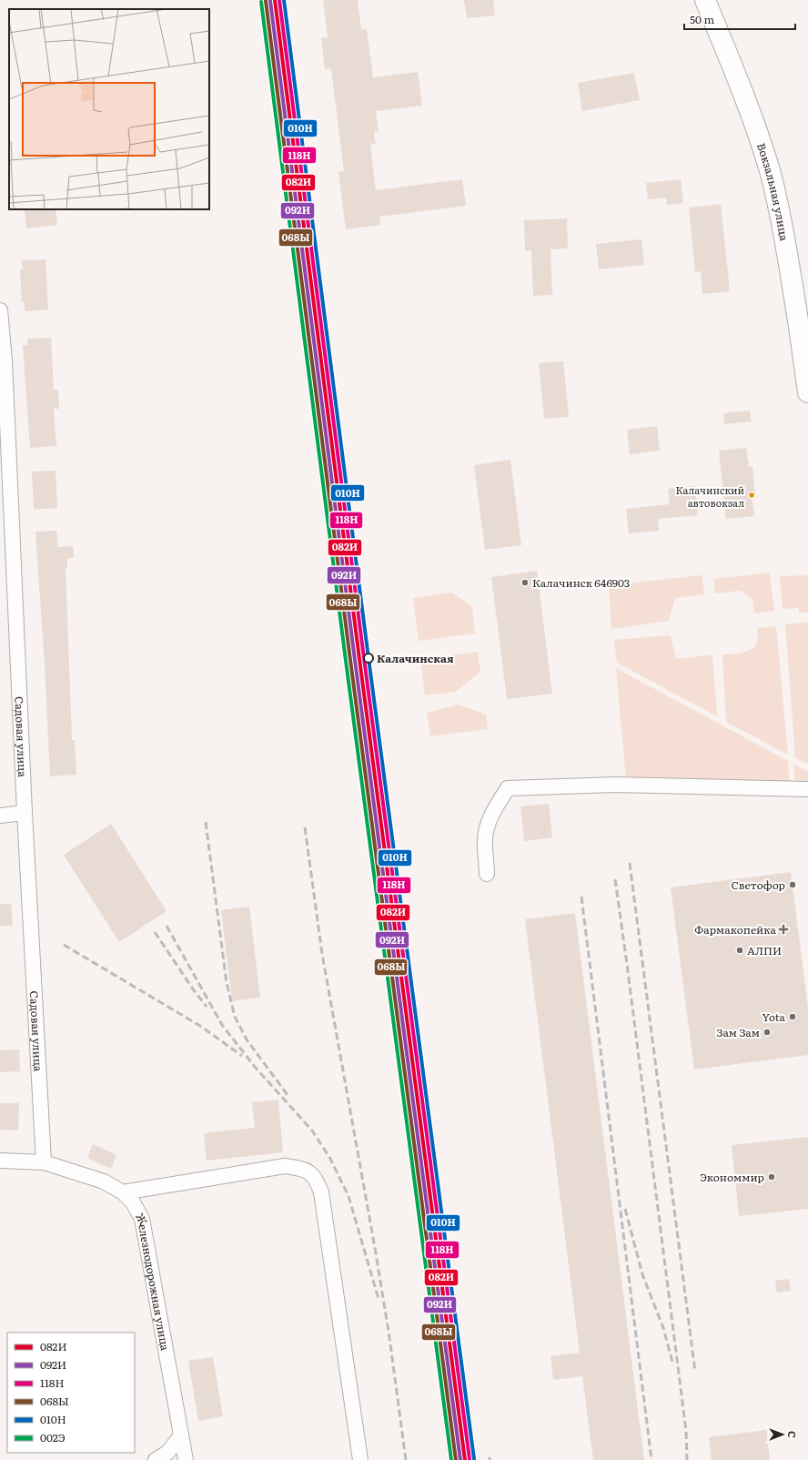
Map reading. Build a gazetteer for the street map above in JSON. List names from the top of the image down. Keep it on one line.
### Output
{"streets":{"main road":["Вокзальная улица"],"street":["Садовая улица","Железнодорожная улица"]},"crossings":[["Садовая улица","Железнодорожная улица"]],"places":{"other":["Калачинский автовокзал","Калачинск 646903","Калачинская","Светофор","АЛПИ","Yota","Зам Зам","Экономмир"],"health":["Фармакопейка"]},"lines":["transit line 082И","transit line 118Н","transit line 010Н","transit line 092И","transit line 068Ы","transit line 002Э"],"legend":["082И","092И","118Н","068Ы","010Н","002Э"],"scale_bar":"50 m","north":"right"}
